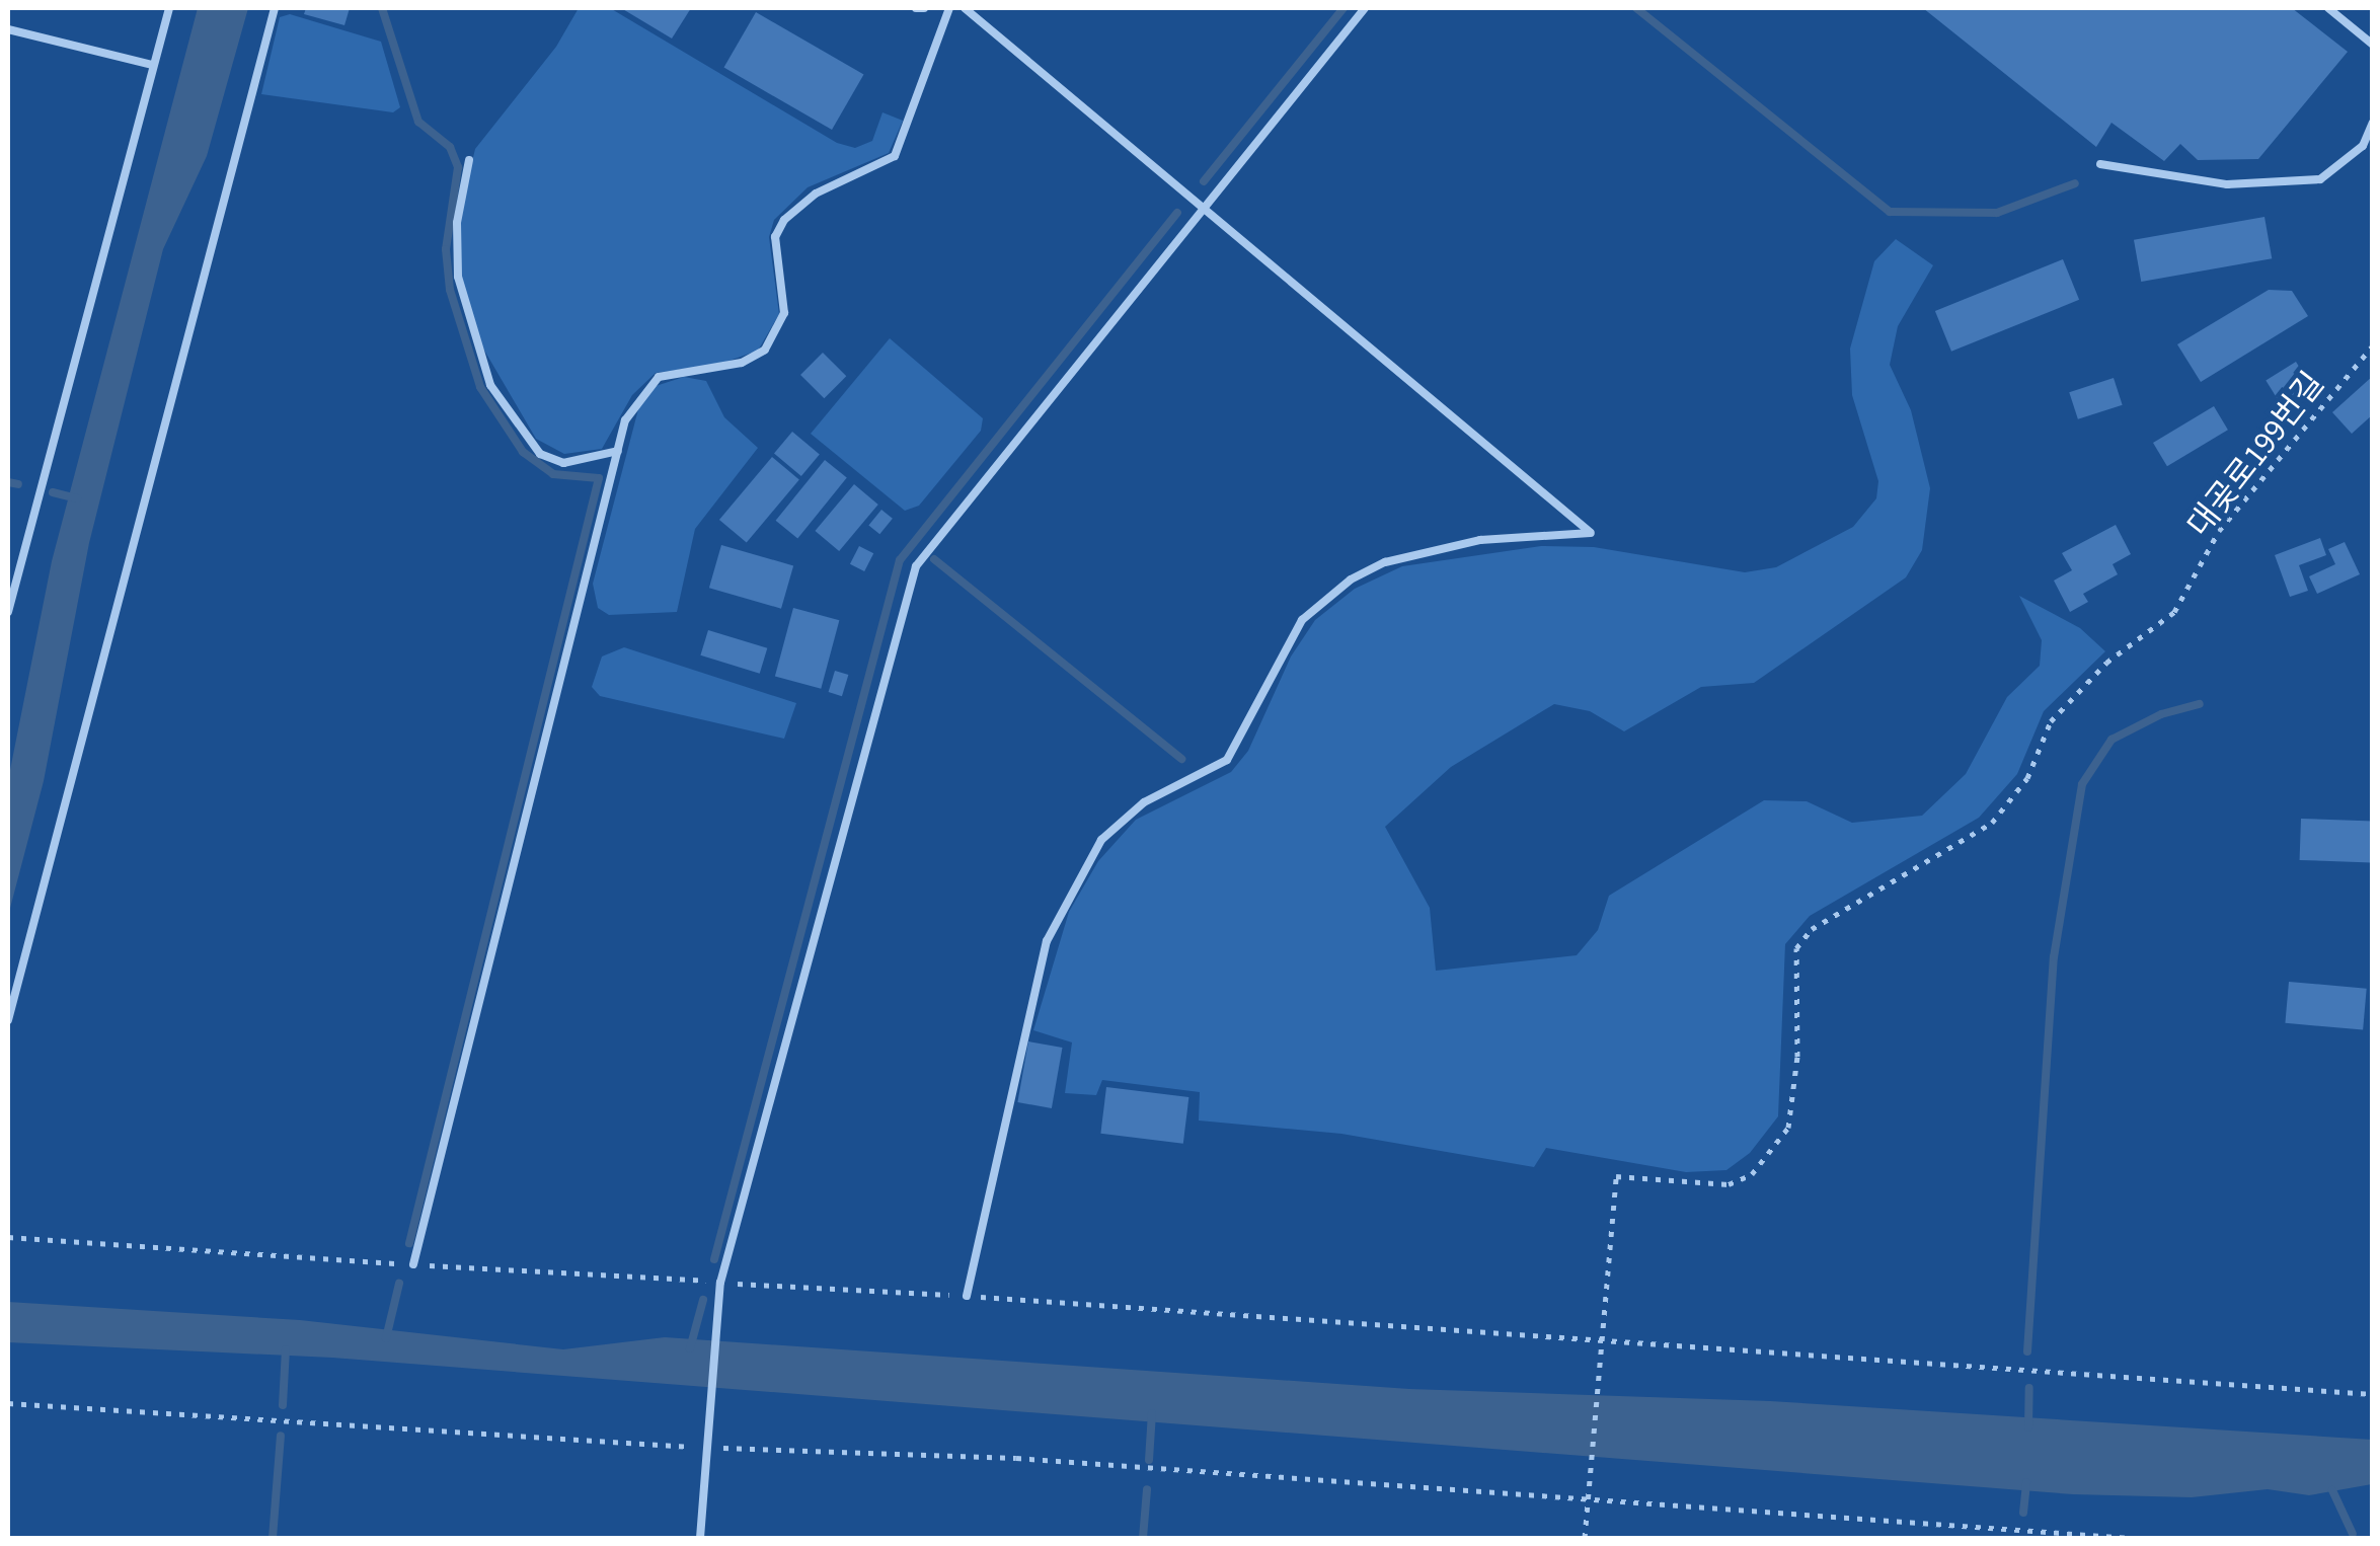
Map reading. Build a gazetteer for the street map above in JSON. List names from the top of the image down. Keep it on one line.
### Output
{"streets":{"path":["대곶로199번길"]}}
